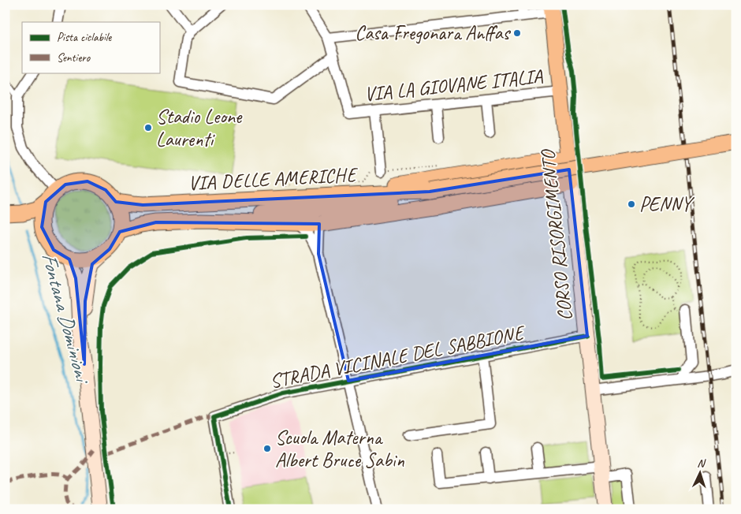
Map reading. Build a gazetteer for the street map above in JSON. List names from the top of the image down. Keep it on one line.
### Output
{"streets":{"main road":["VIA DELLE AMERICHE","CORSO RISORGIMENTO"],"street":["VIA LA GIOVANE ITALIA","STRADA VICINALE DEL SABBIONE"]},"crossings":[["VIA LA GIOVANE ITALIA","CORSO RISORGIMENTO"],["CORSO RISORGIMENTO","STRADA VICINALE DEL SABBIONE"]],"water":["Fontana Dominioni"],"places":["Casa Fregonara Anffas","Stadio Leone Laurenti","PENNY","Scuola Materna Albert Bruce Sabin"],"legend":["Pista ciclabile","Sentiero"],"north":"top"}
